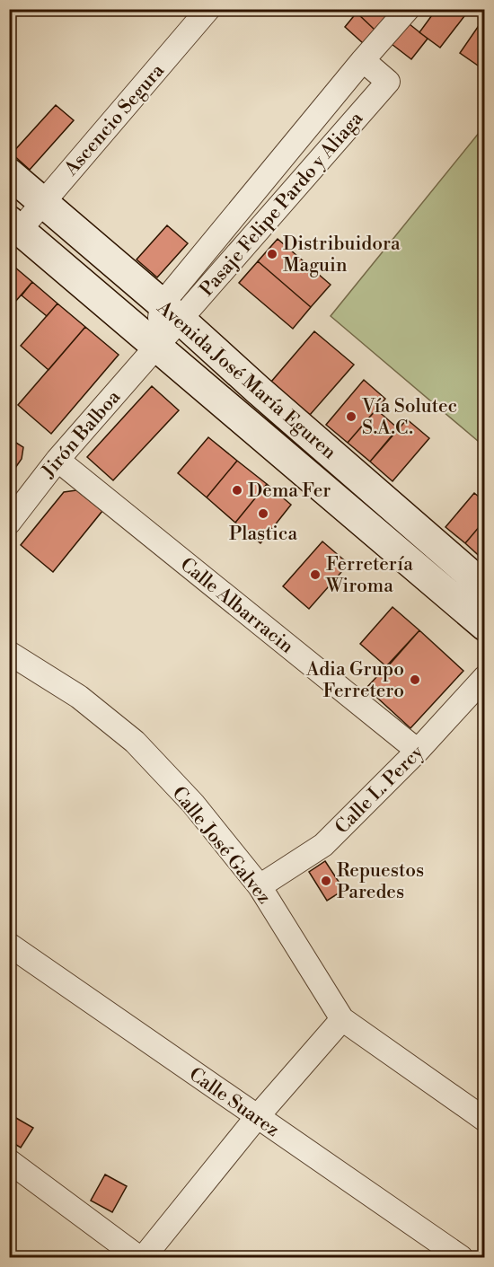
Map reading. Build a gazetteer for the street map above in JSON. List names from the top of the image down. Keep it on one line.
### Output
{"streets":{"main road":["Avenida José María Eguren"],"street":["Ascencio Segura","Pasaje Felipe Pardo y Aliaga","Jirón Balboa","Calle Albarracin","Calle L. Percy","Calle José Galvez","Calle Suarez"]},"crossings":[["Ascencio Segura","Avenida José María Eguren"],["Pasaje Felipe Pardo y Aliaga","Avenida José María Eguren"],["Pasaje Felipe Pardo y Aliaga","Jirón Balboa"],["Avenida José María Eguren","Jirón Balboa"],["Jirón Balboa","Calle Albarracin"],["Calle Albarracin","Calle L. Percy"],["Calle L. Percy","Calle José Galvez"]],"places":["Distribuidora Maguin","Vía Solutec S.A.C.","Dema Fer","Plastica","Ferretería Wiroma","Adia Grupo Ferretero","Repuestos Paredes"]}
